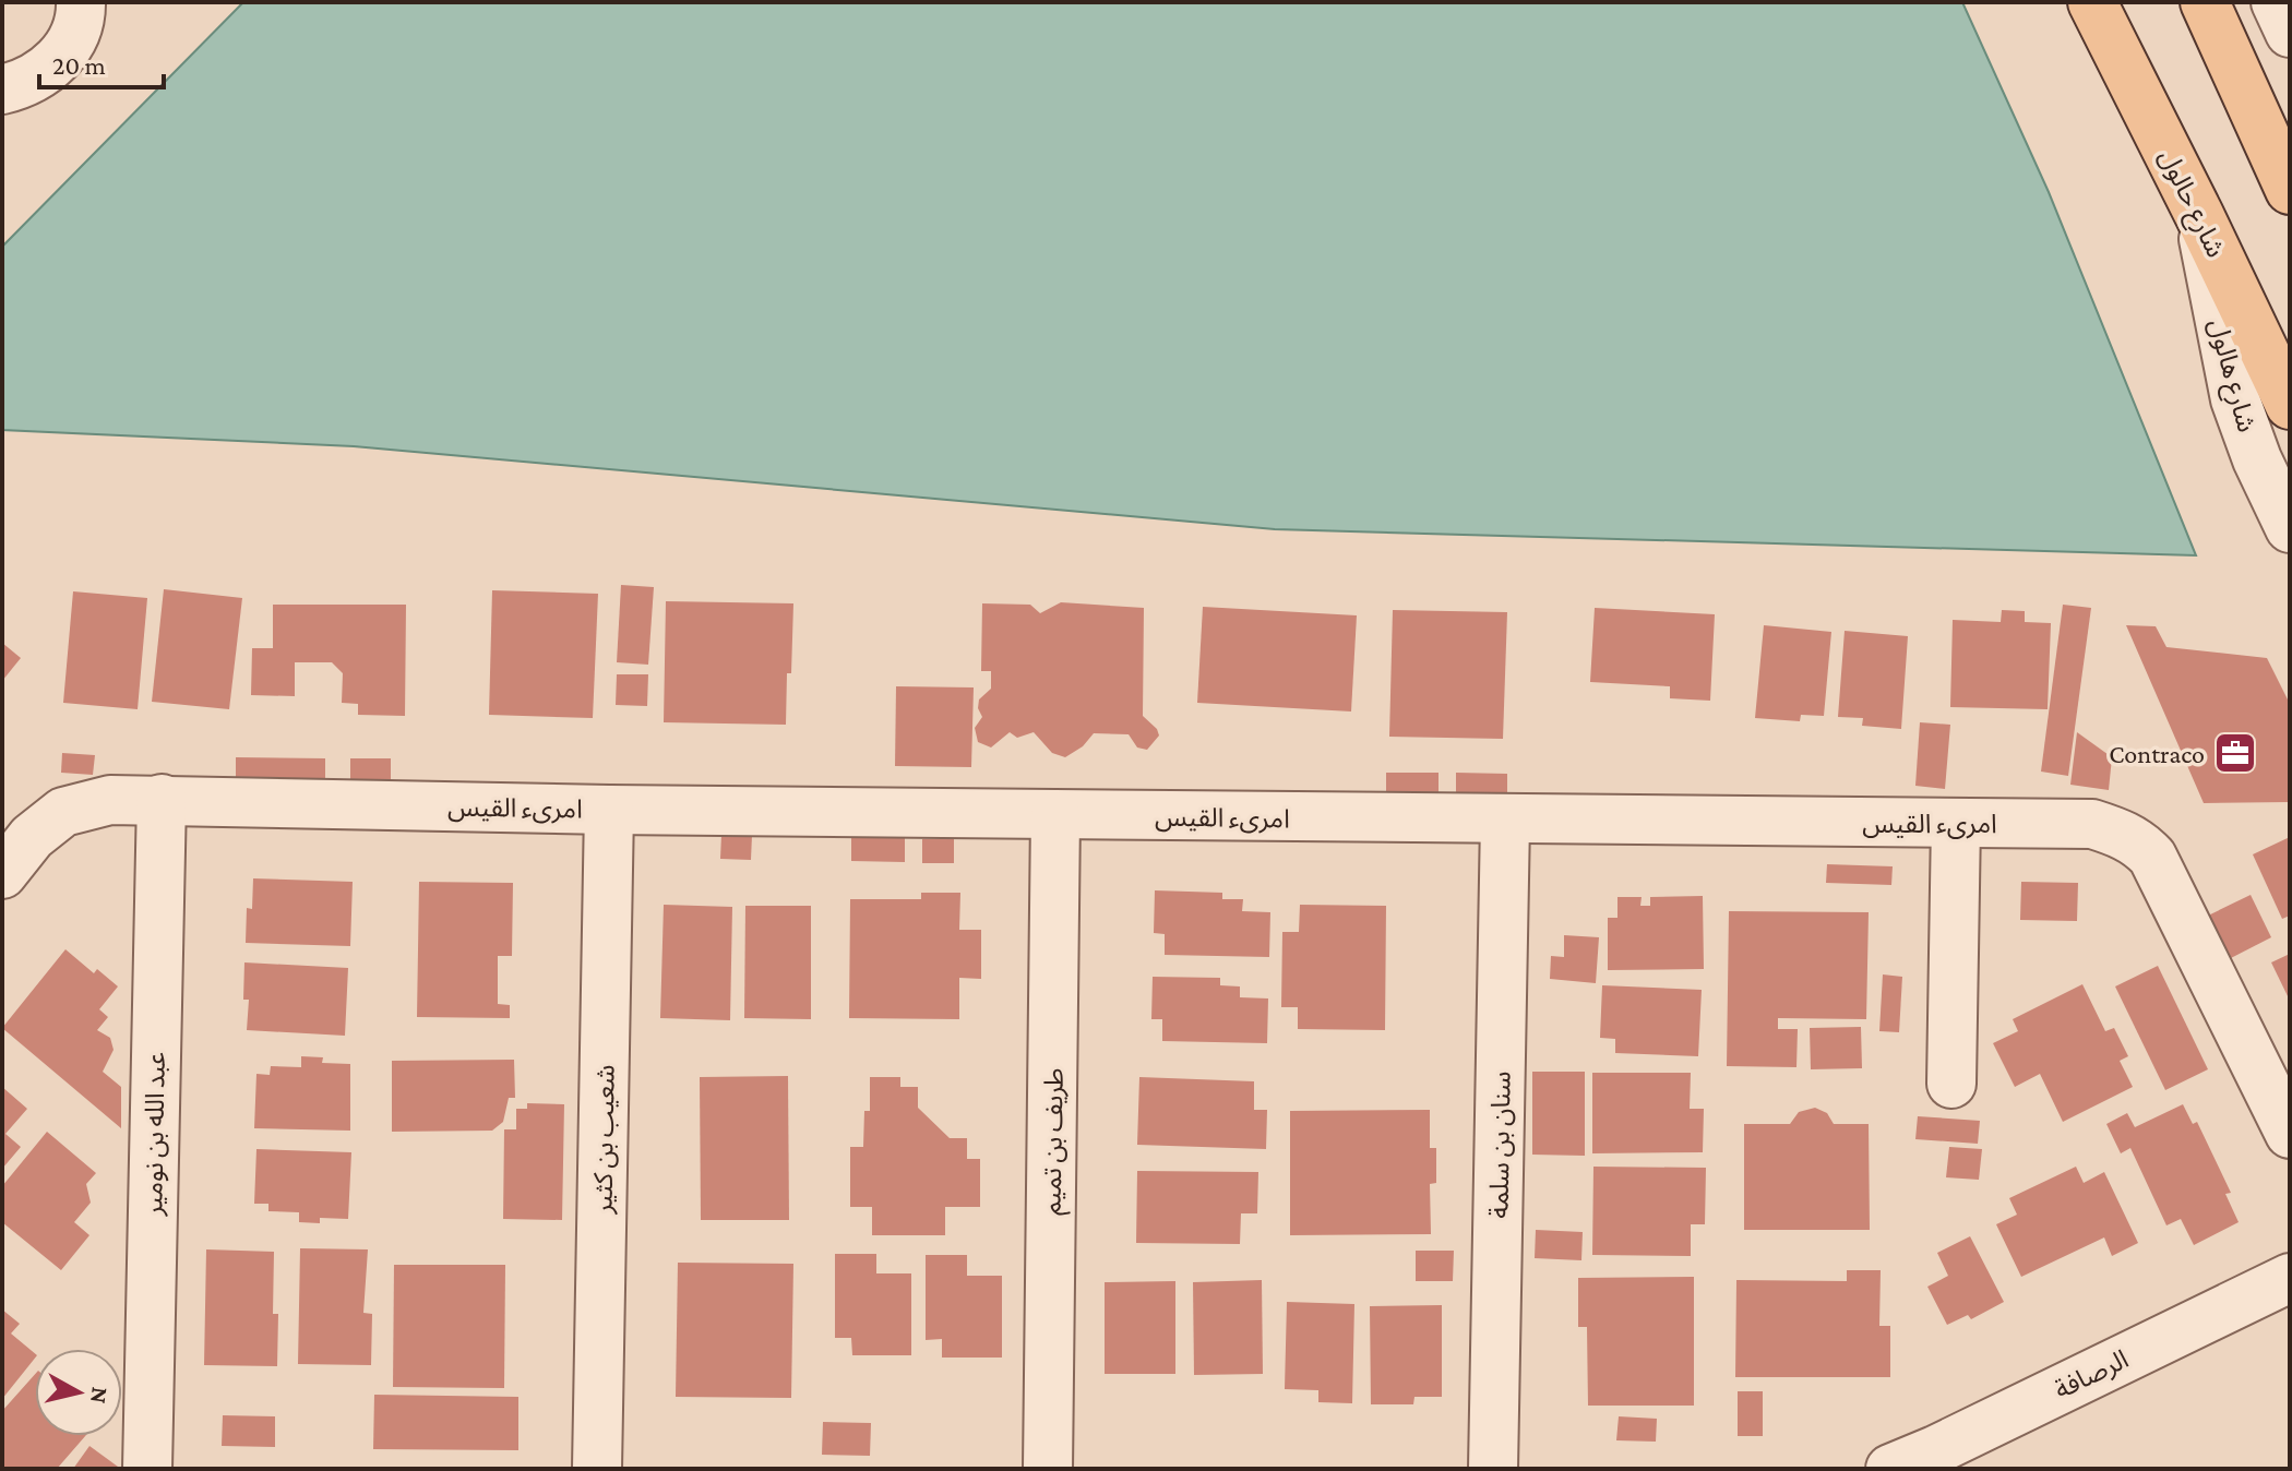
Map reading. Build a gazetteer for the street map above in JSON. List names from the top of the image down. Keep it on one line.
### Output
{"streets":{"main road":["شارع حالول"],"street":["شارع هالول","امرىء القيس","عبد الله بن نومير","شعيب بن كثير","طريف بن تميم","سنان بن سلمة","الرصافة"]},"crossings":[["شارع حالول","شارع هالول"],["امرىء القيس","عبد الله بن نومير"],["امرىء القيس","شعيب بن كثير"],["امرىء القيس","طريف بن تميم"],["امرىء القيس","سنان بن سلمة"]],"places":{"office":["Contraco"]},"scale_bar":"20 m","north":"right"}
